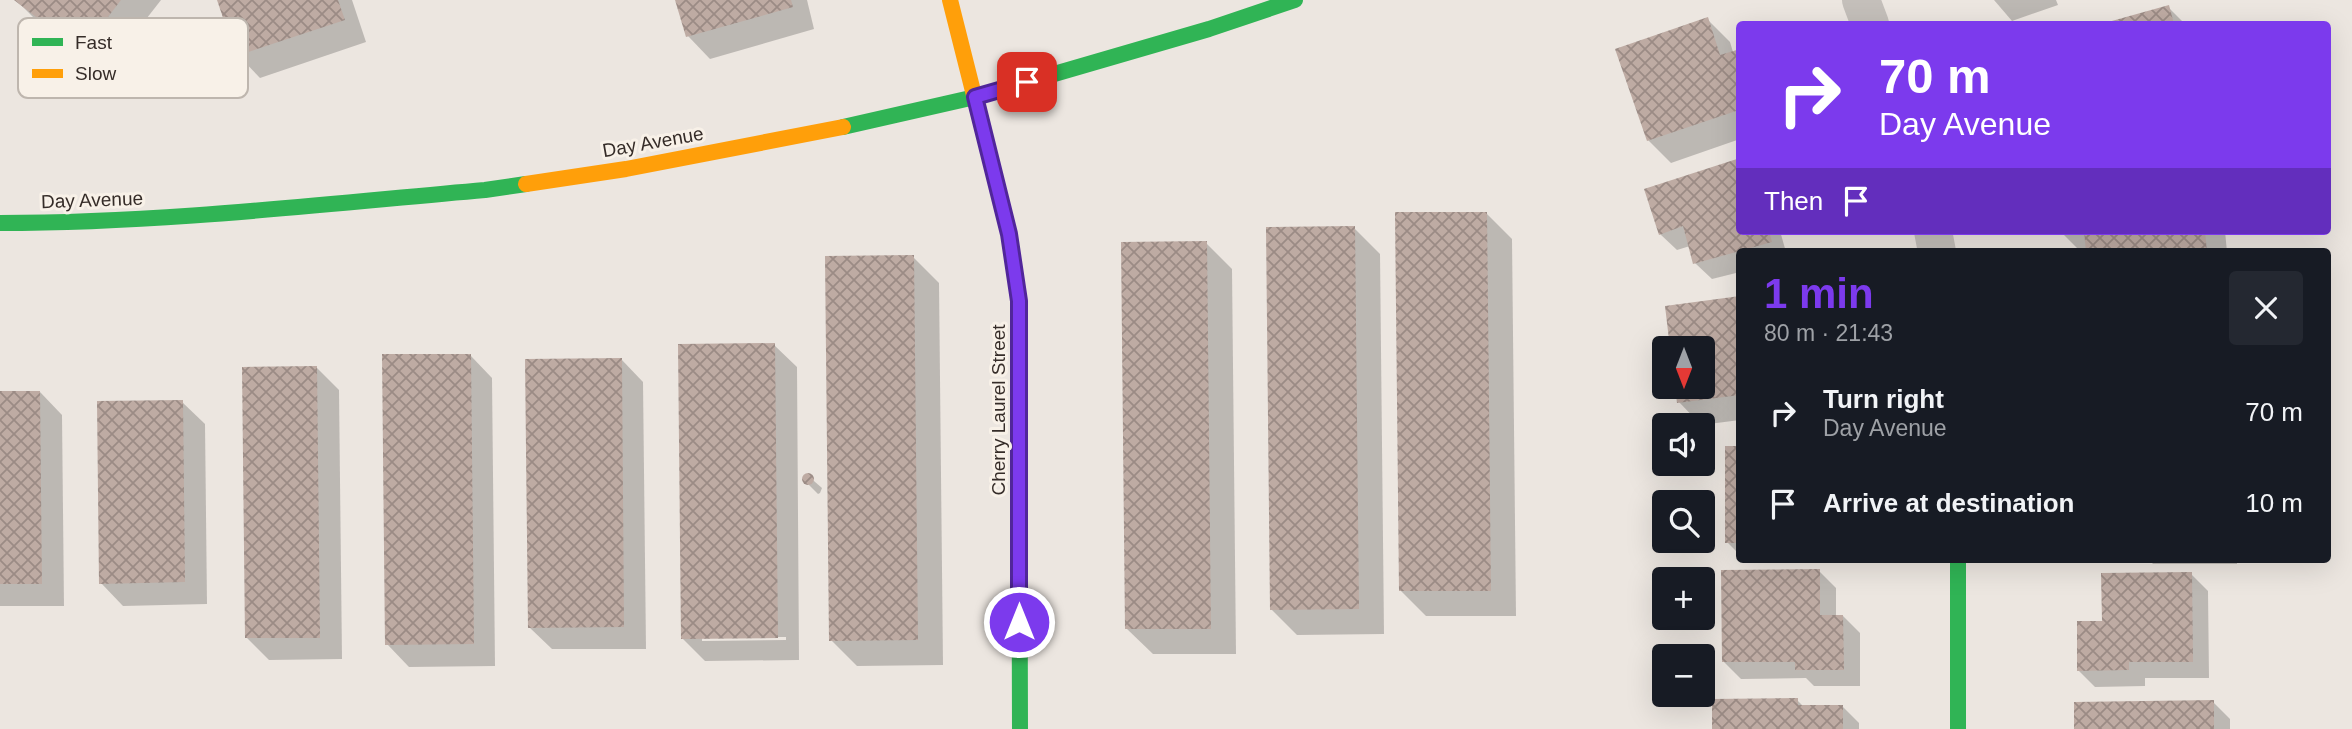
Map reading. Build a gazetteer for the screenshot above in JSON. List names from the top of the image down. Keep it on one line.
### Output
{"streets":{"street":["Day Avenue","Cherry Laurel Street"]},"crossings":[["Day Avenue","Cherry Laurel Street"]],"legend":["Fast","Slow"],"north":"bottom","page":{"turn":["70 m","Day Avenue"],"then":"Then","heading":["1 min","80 m · 21:43"],"map_buttons":["+","−"],"list":[{"name":"Turn right","note":"Day Avenue","value":"70 m"},{"name":"Arrive at destination","value":"10 m"}]}}
